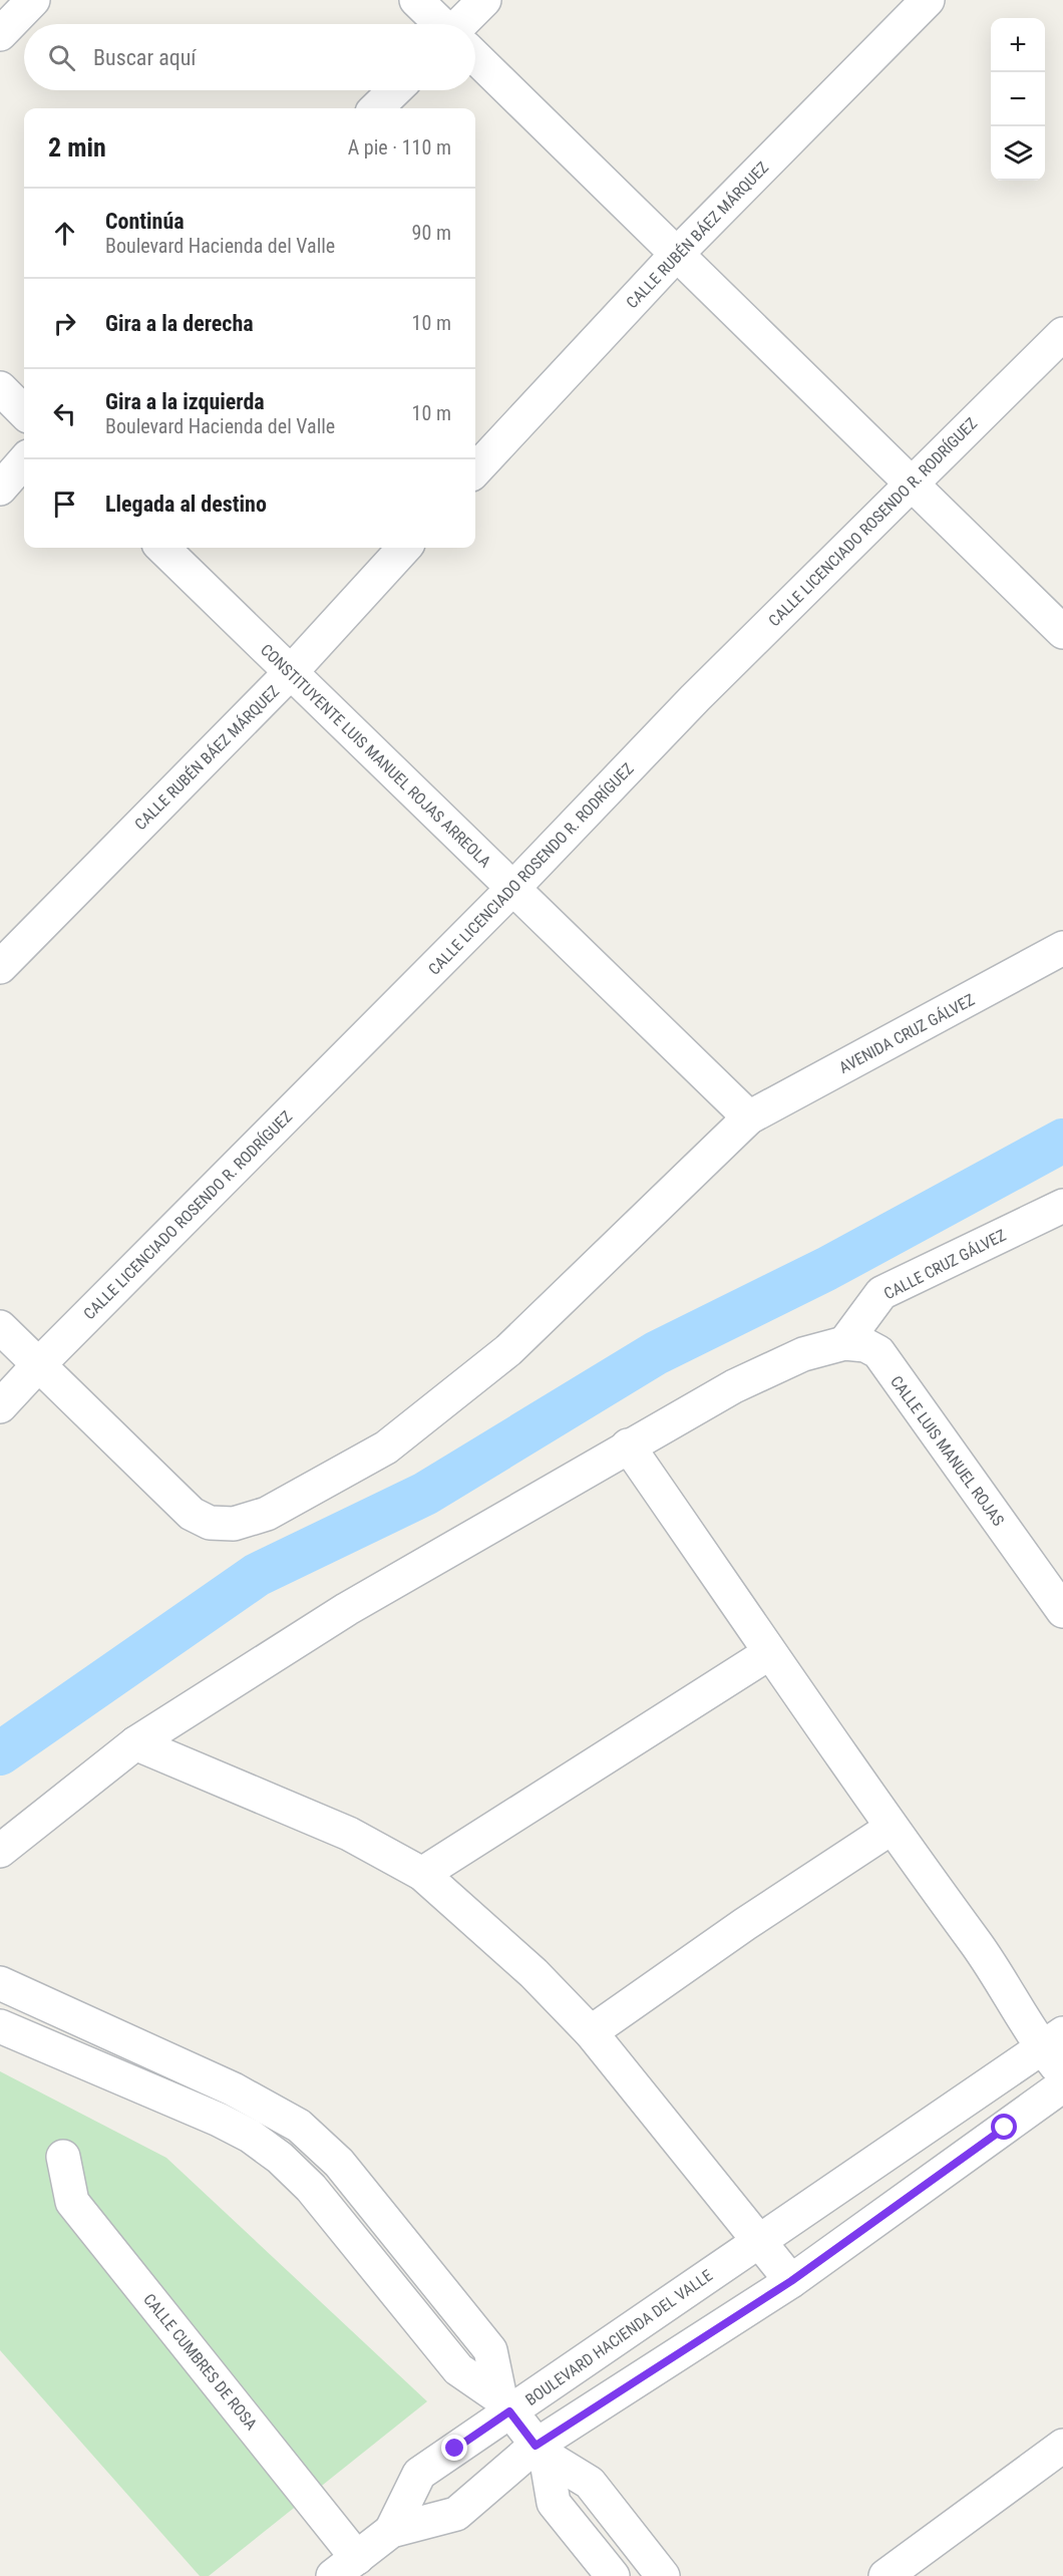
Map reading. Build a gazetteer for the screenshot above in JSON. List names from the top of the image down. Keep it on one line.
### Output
{"streets":{"street":["CALLE RUBÉN BÁEZ MÁRQUEZ","CALLE LICENCIADO ROSENDO R. RODRÍGUEZ","CONSTITUYENTE LUIS MANUEL ROJAS ARREOLA","AVENIDA CRUZ GÁLVEZ","CALLE CRUZ GÁLVEZ","CALLE LUIS MANUEL ROJAS","BOULEVARD HACIENDA DEL VALLE","CALLE CUMBRES DE ROSA"]},"crossings":[["CALLE RUBÉN BÁEZ MÁRQUEZ","CONSTITUYENTE LUIS MANUEL ROJAS ARREOLA"],["CALLE LICENCIADO ROSENDO R. RODRÍGUEZ","CONSTITUYENTE LUIS MANUEL ROJAS ARREOLA"],["CALLE LICENCIADO ROSENDO R. RODRÍGUEZ","AVENIDA CRUZ GÁLVEZ"],["CONSTITUYENTE LUIS MANUEL ROJAS ARREOLA","AVENIDA CRUZ GÁLVEZ"],["CALLE CRUZ GÁLVEZ","CALLE LUIS MANUEL ROJAS"]],"page":{"map_buttons":["+","−"],"search":"Buscar aquí","heading":["2 min","A pie · 110 m"],"list":[["Continúa","Boulevard Hacienda del Valle","90 m"],["Gira a la derecha","10 m"],["Gira a la izquierda","Boulevard Hacienda del Valle","10 m"],"Llegada al destino"]}}
